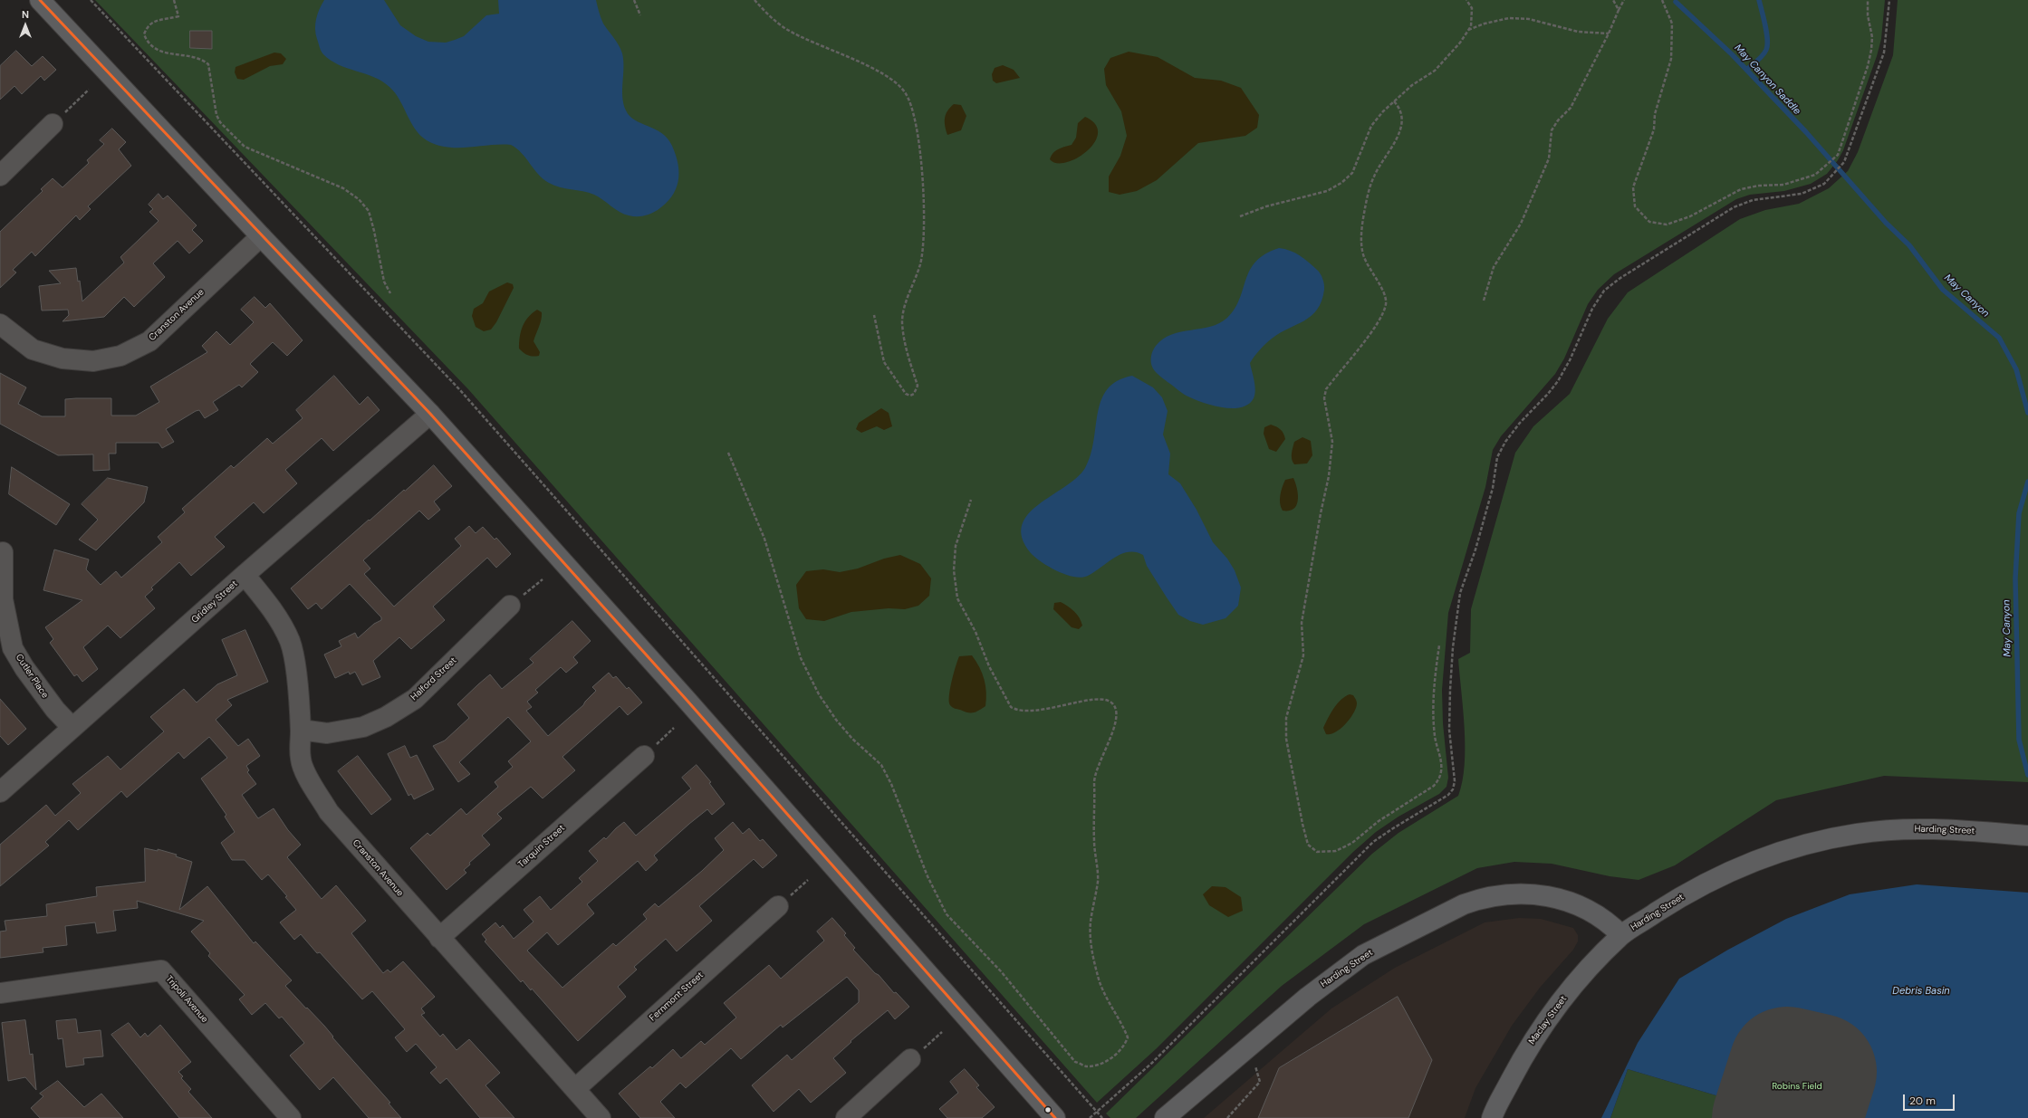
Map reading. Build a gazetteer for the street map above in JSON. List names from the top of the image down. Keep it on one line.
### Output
{"streets":{"street":["Cranston Avenue","Gridley Street","Cutler Place","Halford Street","Harding Street","Tarquin Street","Fernmont Street","Tripoli Avenue","Maclay Street"]},"crossings":[["Cranston Avenue","Gridley Street"],["Cranston Avenue","Halford Street"],["Cranston Avenue","Tarquin Street"],["Cranston Avenue","Fernmont Street"],["Gridley Street","Cutler Place"],["Harding Street","Maclay Street"]],"water":["May Canyon Saddle","May Canyon","Debris Basin"],"parks":["Robins Field"],"scale_bar":"20 m","north":"top"}
